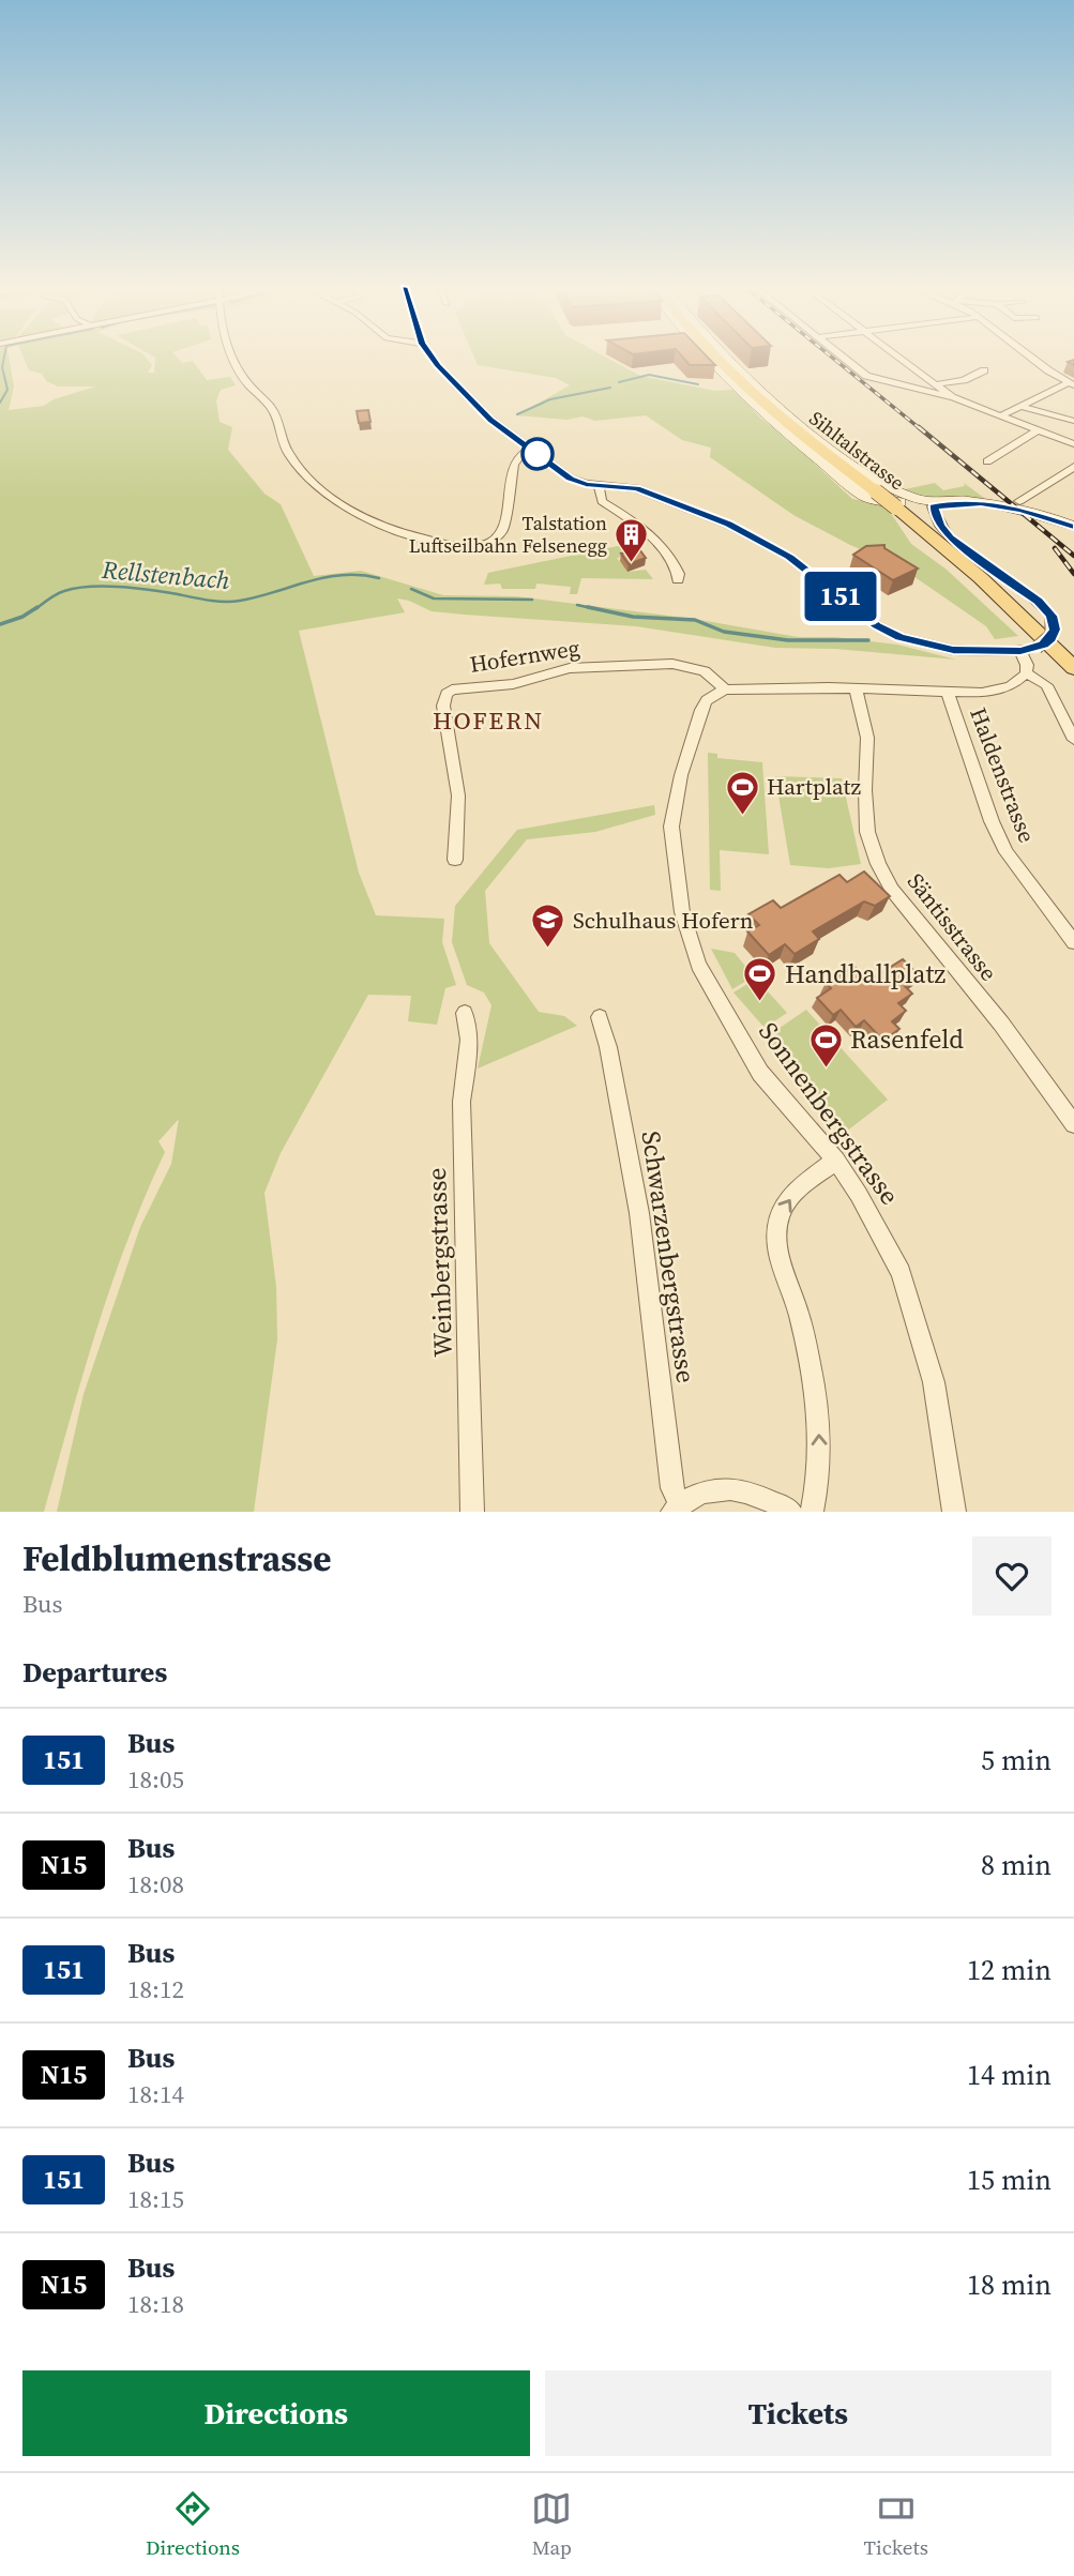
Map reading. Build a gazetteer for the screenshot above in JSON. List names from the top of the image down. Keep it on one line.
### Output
{"streets":{"main road":["Sihltalstrasse"],"street":["Hofernweg","Haldenstrasse","Säntisstrasse","Sonnenbergstrasse","Schwarzenbergstrasse","Weinbergstrasse"]},"crossings":[["Hofernweg","Sonnenbergstrasse"]],"districts":["HOFERN"],"water":["Rellstenbach"],"places":{"building":["Talstation Luftseilbahn Felsenegg"],"sports":["Hartplatz","Handballplatz","Rasenfeld"],"school or university":["Schulhaus Hofern"]},"lines":["bus line 151"],"page":{"on_map":"151","heading":[["Feldblumenstrasse","Bus"],"Departures"],"list":[{"mark":"151","name":"Bus","note":"18:05","value":"5 min"},{"mark":"N15","name":"Bus","note":"18:08","value":"8 min"},{"mark":"151","name":"Bus","note":"18:12","value":"12 min"},{"mark":"N15","name":"Bus","note":"18:14","value":"14 min"},{"mark":"151","name":"Bus","note":"18:15","value":"15 min"},{"mark":"N15","name":"Bus","note":"18:18","value":"18 min"}],"buttons":["Directions","Tickets"],"tabs":["Directions","Map","Tickets"]}}
